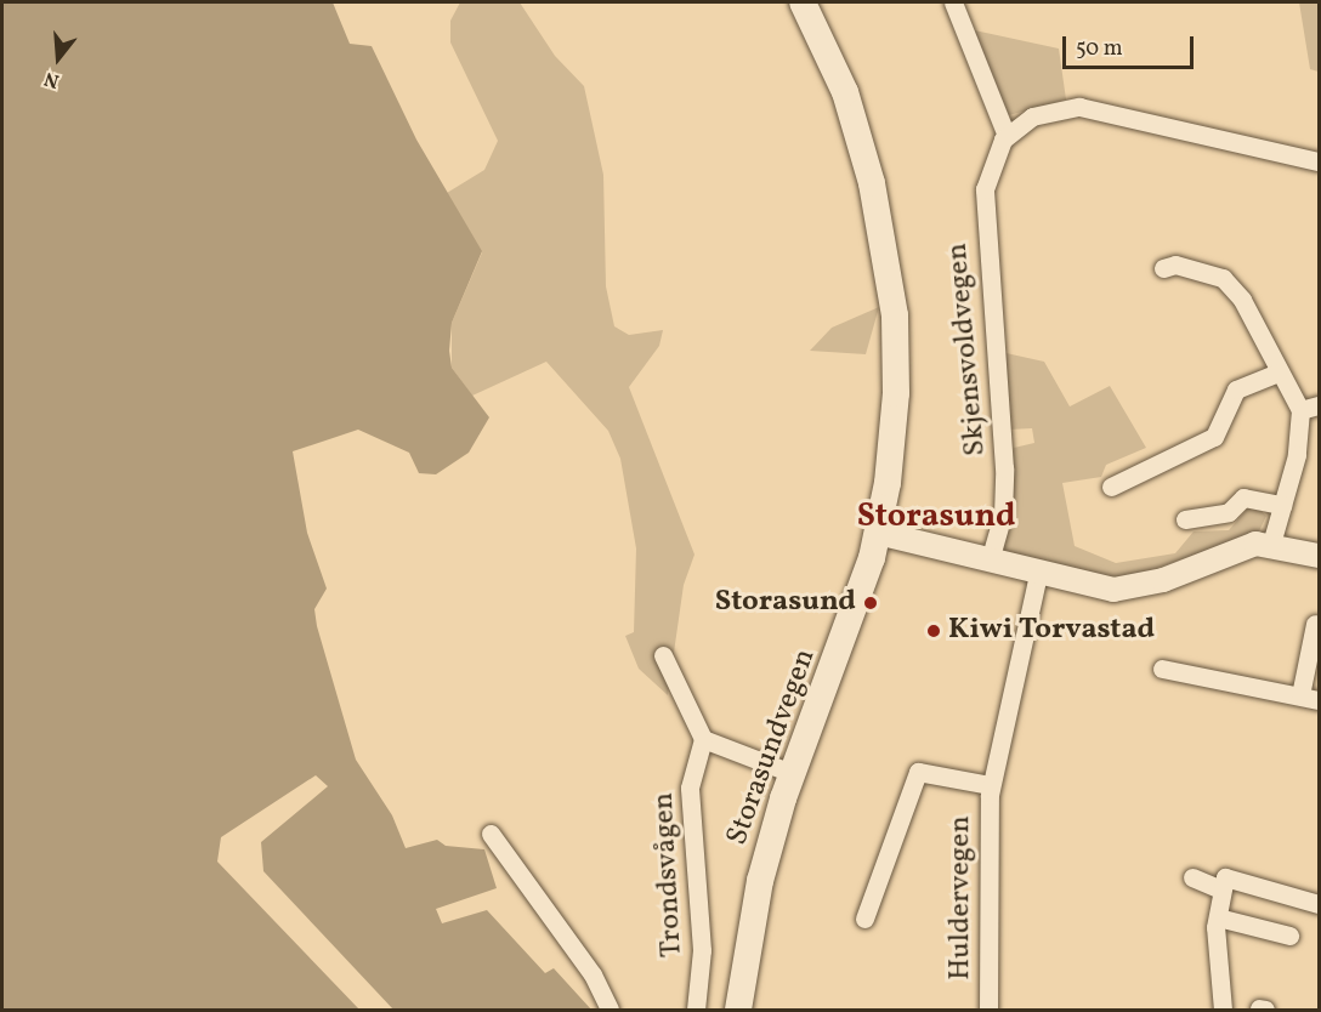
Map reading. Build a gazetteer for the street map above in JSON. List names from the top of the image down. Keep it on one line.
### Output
{"streets":{"main road":["Storasundvegen"],"street":["Skjensvoldvegen","Trondsvågen","Huldervegen"]},"districts":["Storasund"],"places":["Storasund","Kiwi Torvastad"],"scale_bar":"50 m","north":"bottom"}
